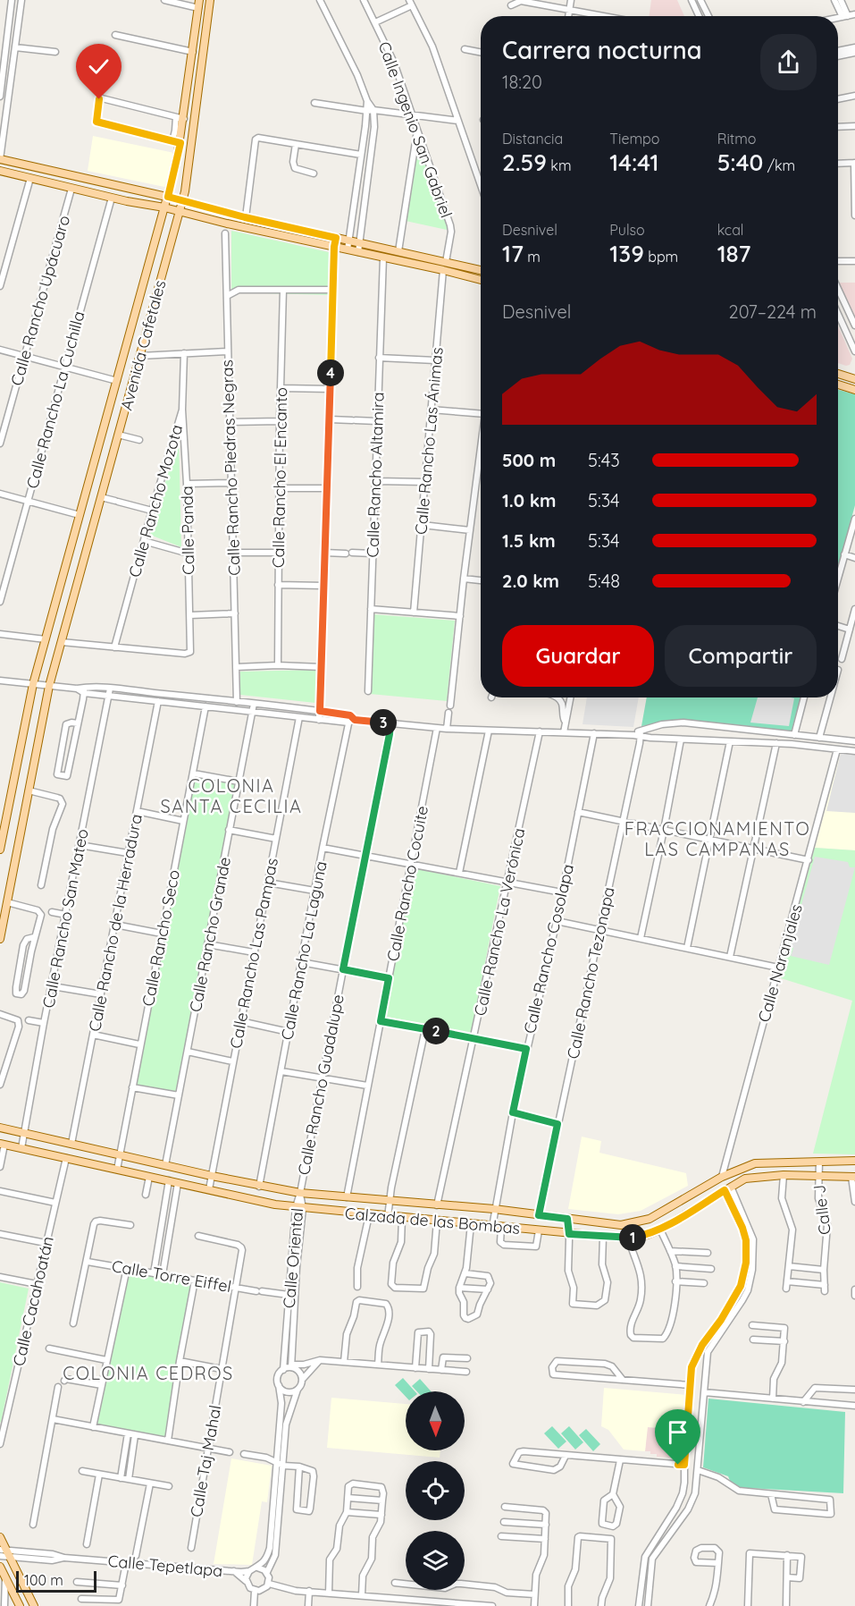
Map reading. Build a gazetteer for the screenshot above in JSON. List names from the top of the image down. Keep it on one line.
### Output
{"streets":{"main road":["Avenida Cafetales","Calzada de las Bombas"],"street":["Calle Ingenio San Gabriel","Calle Rancho Upácuaro","Calle Rancho La Cuchilla","Calle Rancho Las Ánimas","Calle Rancho Piedras Negras","Calle Rancho Altamira","Calle Rancho El Encanto","Calle Rancho Mozota","Calle Panda","Calle Rancho Cocuite","Calle Rancho San Mateo","Calle Rancho La Verónica","Calle Rancho de la Herradura","Calle Rancho Grande","Calle Rancho Seco","Calle Rancho Cosolapa","Calle Rancho La Laguna","Calle Rancho Las Pampas","Calle Naranjales","Calle Rancho Tezonapa","Calle Rancho Guadalupe","Calle J","Calle Oriental","Calle Torre Eiffel","Calle Cacahoatán","Calle Taj Mahal","Calle Tepetlapa"]},"crossings":[["Calle Rancho Mozota","Calle Panda"],["Calle Rancho Cocuite","Calzada de las Bombas"],["Calle Rancho San Mateo","Calzada de las Bombas"],["Calle Rancho La Verónica","Calzada de las Bombas"],["Calle Rancho de la Herradura","Calzada de las Bombas"],["Calle Rancho Grande","Calzada de las Bombas"],["Calle Rancho Seco","Calzada de las Bombas"],["Calle Rancho Cosolapa","Calzada de las Bombas"],["Calle Rancho La Laguna","Calzada de las Bombas"],["Calle Rancho Las Pampas","Calzada de las Bombas"],["Calle Naranjales","Calzada de las Bombas"],["Calle Rancho Tezonapa","Calzada de las Bombas"],["Calle Rancho Guadalupe","Calzada de las Bombas"],["Calle Rancho Guadalupe","Calle Oriental"],["Calle J","Calzada de las Bombas"],["Calzada de las Bombas","Calle Oriental"],["Calzada de las Bombas","Calle Cacahoatán"],["Calle Oriental","Calle Torre Eiffel"],["Calle Torre Eiffel","Calle Taj Mahal"]],"districts":["COLONIA SANTA CECILIA","FRACCIONAMIENTO LAS CAMPANAS","COLONIA CEDROS"],"scale_bar":"100 m","north":"bottom","page":{"heading":["Carrera nocturna","18:20"],"stats":[["Distancia","2.59 km"],["Tiempo","14:41"],["Ritmo","5:40 /km"],["Desnivel","17 m"],["Pulso","139 bpm"],["kcal","187"]],"chart":["Desnivel","207–224 m"],"pins":["4","3","2","1"],"list":[{"name":"500 m","note":"5:43"},{"name":"1.0 km","note":"5:34"},{"name":"1.5 km","note":"5:34"},{"name":"2.0 km","note":"5:48"}],"buttons":["Guardar","Compartir"],"scale":"100 m"}}
